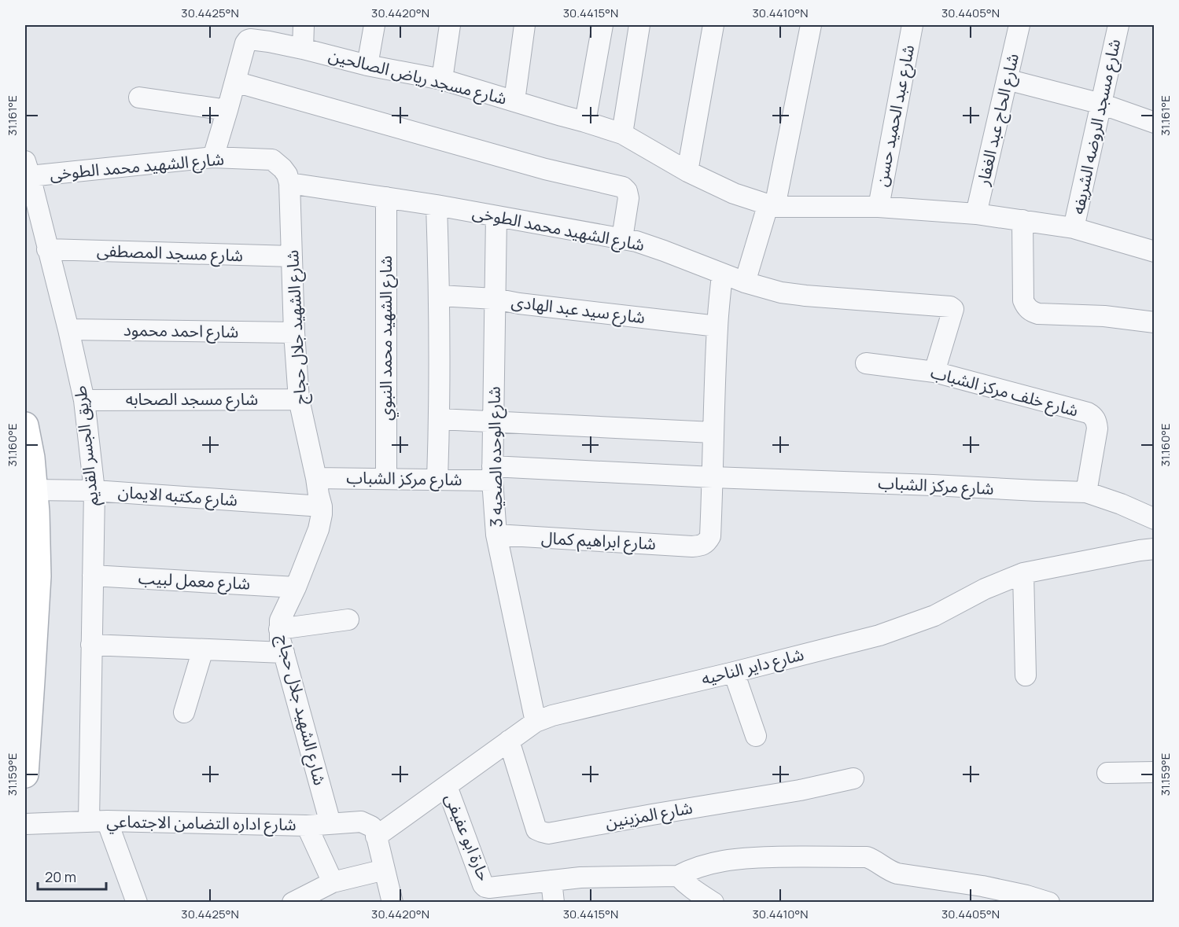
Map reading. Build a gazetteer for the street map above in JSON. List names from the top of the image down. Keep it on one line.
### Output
{"streets":{"street":["شارع مسجد رياض الصالحين","شارع عبد الحميد حسن","شارع الحاج عبد الغفار","شارع مسجد الروضه الشريفه","شارع الشهيد محمد الطوخى","شارع مسجد المصطفى","شارع سيد عبد الهادى","شارع الشهيد جلال حجاج","شارع احمد محمود","شارع الشهيد محمد النبوي","شارع خلف مركز الشباب","شارع مسجد الصحابه","طريق الجسر القديم","شارع الوحده الصحيه 3","شارع مركز الشباب","شارع مكتبه الايمان","شارع ابراهيم كمال","شارع معمل لبيب","شارع داير الناحيه","شارع المزينين","شارع اداره التضامن الاجتماعي","حارة ابو عفيفى"]},"crossings":[["شارع مسجد رياض الصالحين","شارع عبد الحميد حسن"],["شارع مسجد رياض الصالحين","شارع الحاج عبد الغفار"],["شارع مسجد رياض الصالحين","شارع مسجد الروضه الشريفه"],["شارع مسجد رياض الصالحين","شارع الشهيد محمد الطوخى"],["شارع الشهيد محمد الطوخى","شارع الشهيد جلال حجاج"],["شارع الشهيد محمد الطوخى","شارع الشهيد محمد النبوي"],["شارع الشهيد محمد الطوخى","شارع خلف مركز الشباب"],["شارع الشهيد محمد الطوخى","طريق الجسر القديم"],["شارع الشهيد محمد الطوخى","شارع الوحده الصحيه 3"],["شارع مسجد المصطفى","شارع الشهيد جلال حجاج"],["شارع مسجد المصطفى","طريق الجسر القديم"],["شارع سيد عبد الهادى","شارع الوحده الصحيه 3"],["شارع الشهيد جلال حجاج","شارع احمد محمود"],["شارع الشهيد جلال حجاج","شارع مسجد الصحابه"],["شارع الشهيد جلال حجاج","شارع مركز الشباب"],["شارع الشهيد جلال حجاج","شارع مكتبه الايمان"],["شارع الشهيد جلال حجاج","شارع معمل لبيب"],["شارع الشهيد جلال حجاج","شارع اداره التضامن الاجتماعي"],["شارع احمد محمود","طريق الجسر القديم"],["شارع الشهيد محمد النبوي","شارع مركز الشباب"],["شارع خلف مركز الشباب","شارع مركز الشباب"],["شارع مسجد الصحابه","طريق الجسر القديم"],["طريق الجسر القديم","شارع مكتبه الايمان"],["طريق الجسر القديم","شارع معمل لبيب"],["طريق الجسر القديم","شارع اداره التضامن الاجتماعي"],["شارع الوحده الصحيه 3","شارع مركز الشباب"],["شارع الوحده الصحيه 3","شارع ابراهيم كمال"],["شارع الوحده الصحيه 3","شارع داير الناحيه"],["شارع مركز الشباب","شارع ابراهيم كمال"],["شارع داير الناحيه","شارع المزينين"],["شارع داير الناحيه","شارع اداره التضامن الاجتماعي"],["شارع داير الناحيه","حارة ابو عفيفى"]],"scale_bar":"20 m","coordinates":["30.4425°N","30.4420°N","30.4415°N","30.4410°N","30.4405°N","31.161°E","31.160°E","31.159°E"]}
